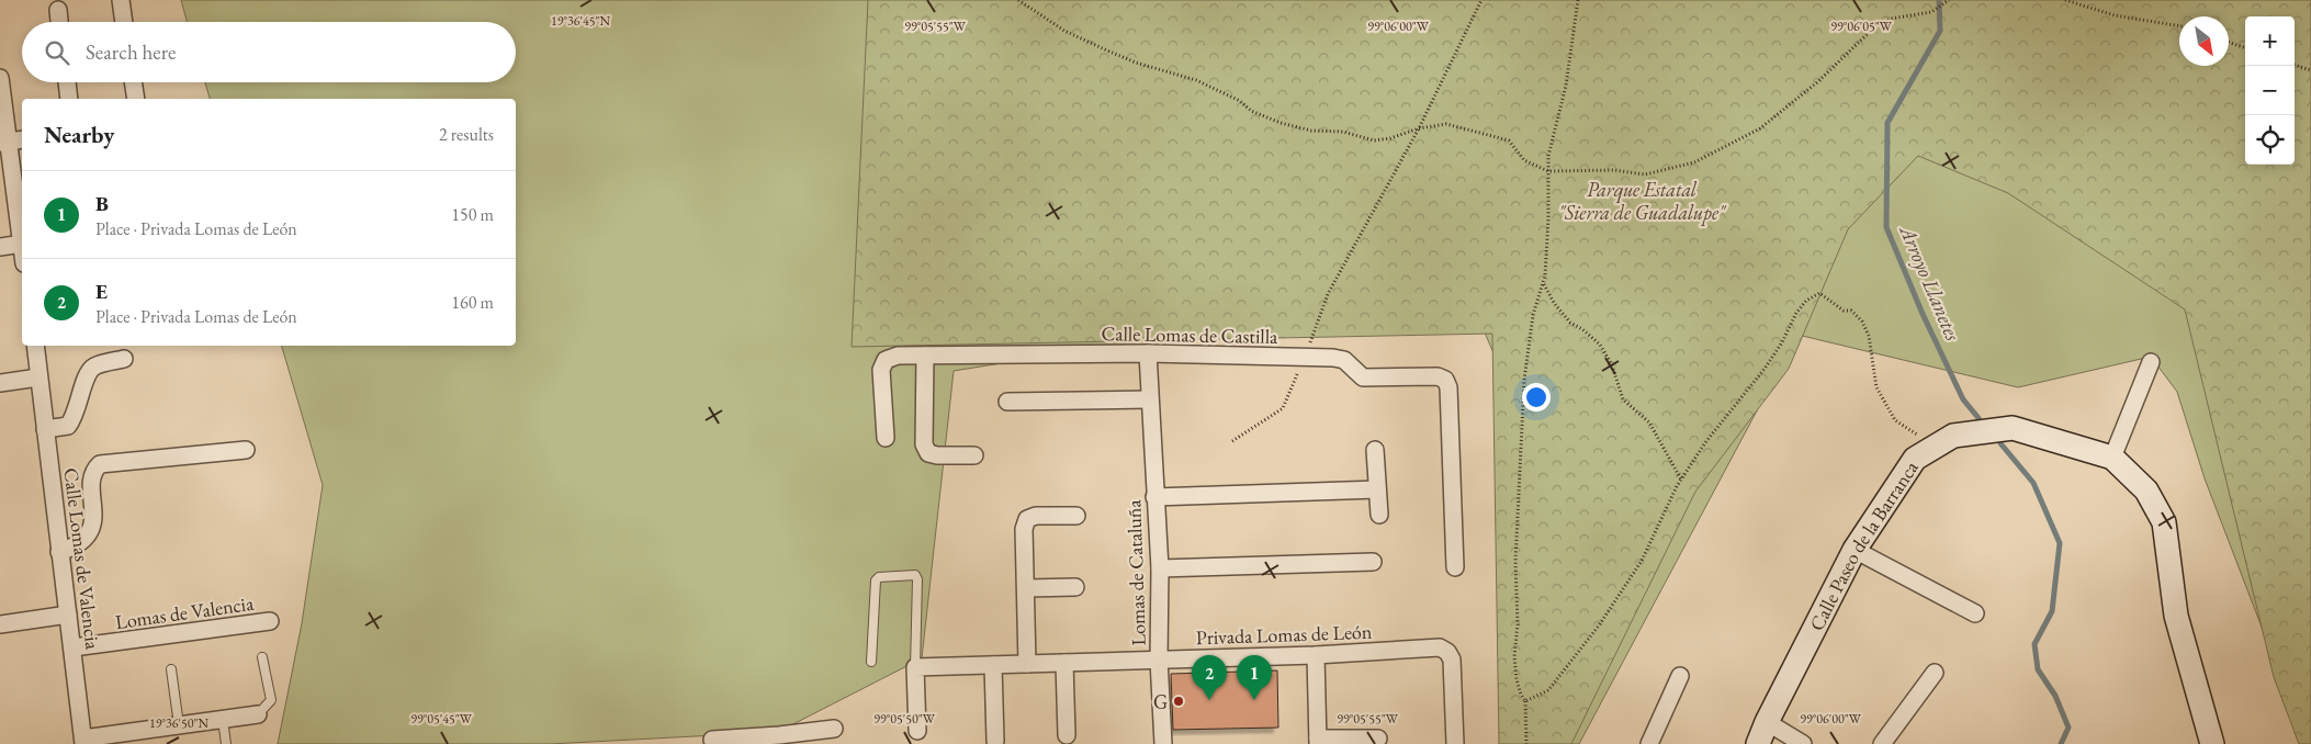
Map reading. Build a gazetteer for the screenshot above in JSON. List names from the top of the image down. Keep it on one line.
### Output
{"streets":{"street":["Calle Lomas de Castilla","Calle Paseo de la Barranca","Calle Lomas de Valencia","Lomas de Cataluña","Lomas de Valencia","Privada Lomas de León"]},"crossings":[["Calle Lomas de Castilla","Lomas de Cataluña"],["Calle Lomas de Valencia","Lomas de Valencia"],["Lomas de Cataluña","Privada Lomas de León"]],"water":["Arroyo Llanetes"],"parks":["Parque Estatal \"Sierra de Guadalupe\""],"places":["G"],"north":"bottom right","page":{"map_buttons":["+","−"],"search":"Search here","heading":["Nearby","2 results"],"list":[{"mark":"1","name":"B","note":"Place · Privada Lomas de León","value":"150 m"},{"mark":"2","name":"E","note":"Place · Privada Lomas de León","value":"160 m"}],"pins":["1","2"]},"coordinates":["19°36'45\"N","99°05'55\"W","99°06'00\"W","99°06'05\"W","99°05'45\"W","99°05'50\"W","19°36'50\"N"]}
